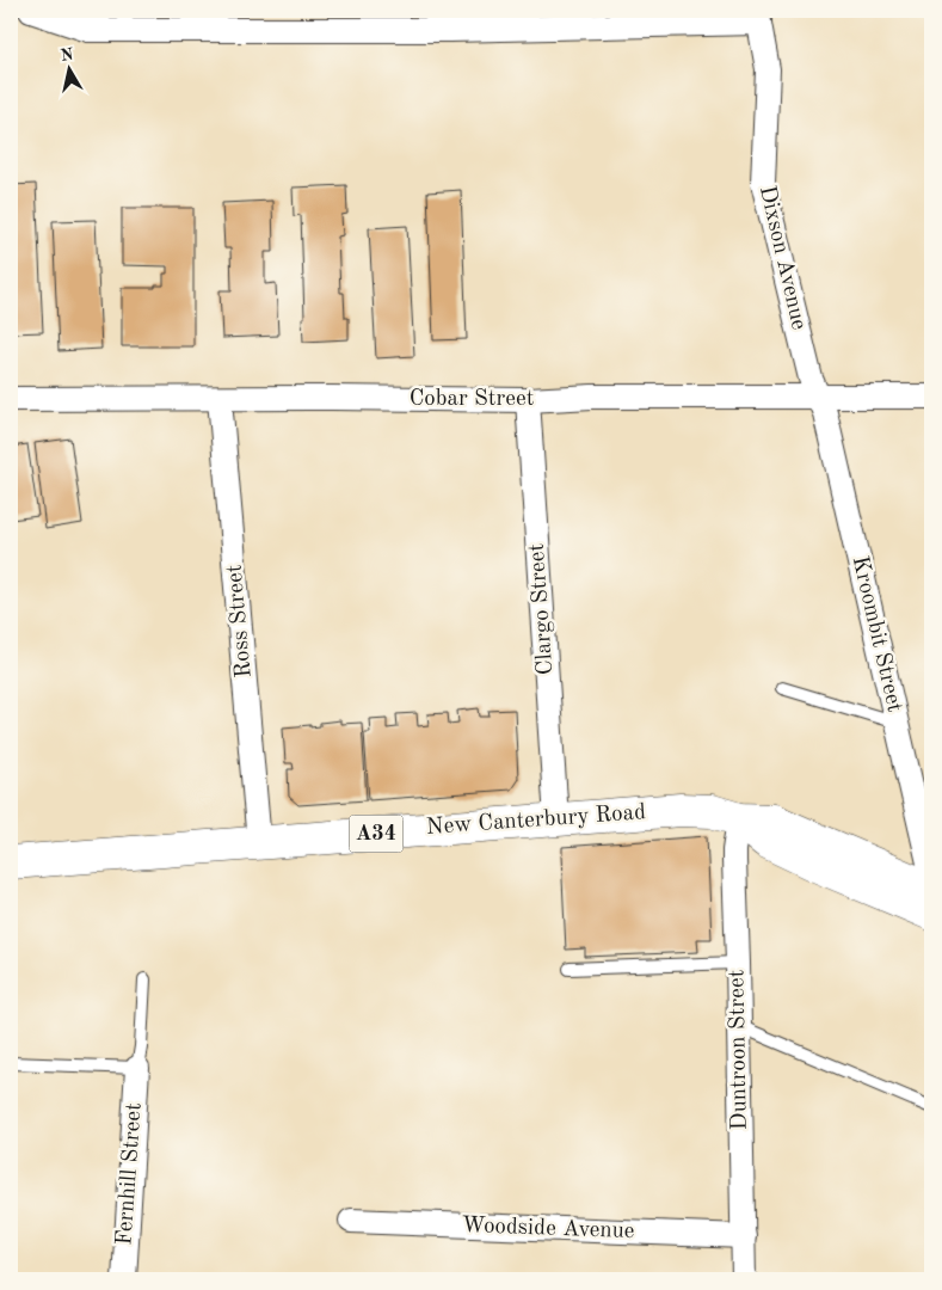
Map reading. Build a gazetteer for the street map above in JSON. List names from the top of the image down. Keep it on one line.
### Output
{"streets":{"highway":["New Canterbury Road","A34"],"street":["Dixson Avenue","Cobar Street","Clargo Street","Ross Street","Kroombit Street","Duntroon Street","Fernhill Street","Woodside Avenue"]},"crossings":[["Dixson Avenue","Cobar Street"],["Dixson Avenue","Kroombit Street"],["Cobar Street","Clargo Street"],["Cobar Street","Ross Street"],["Cobar Street","Kroombit Street"],["Clargo Street","New Canterbury Road"],["Ross Street","New Canterbury Road"],["New Canterbury Road","Duntroon Street"],["Duntroon Street","Woodside Avenue"]],"north":"top"}
